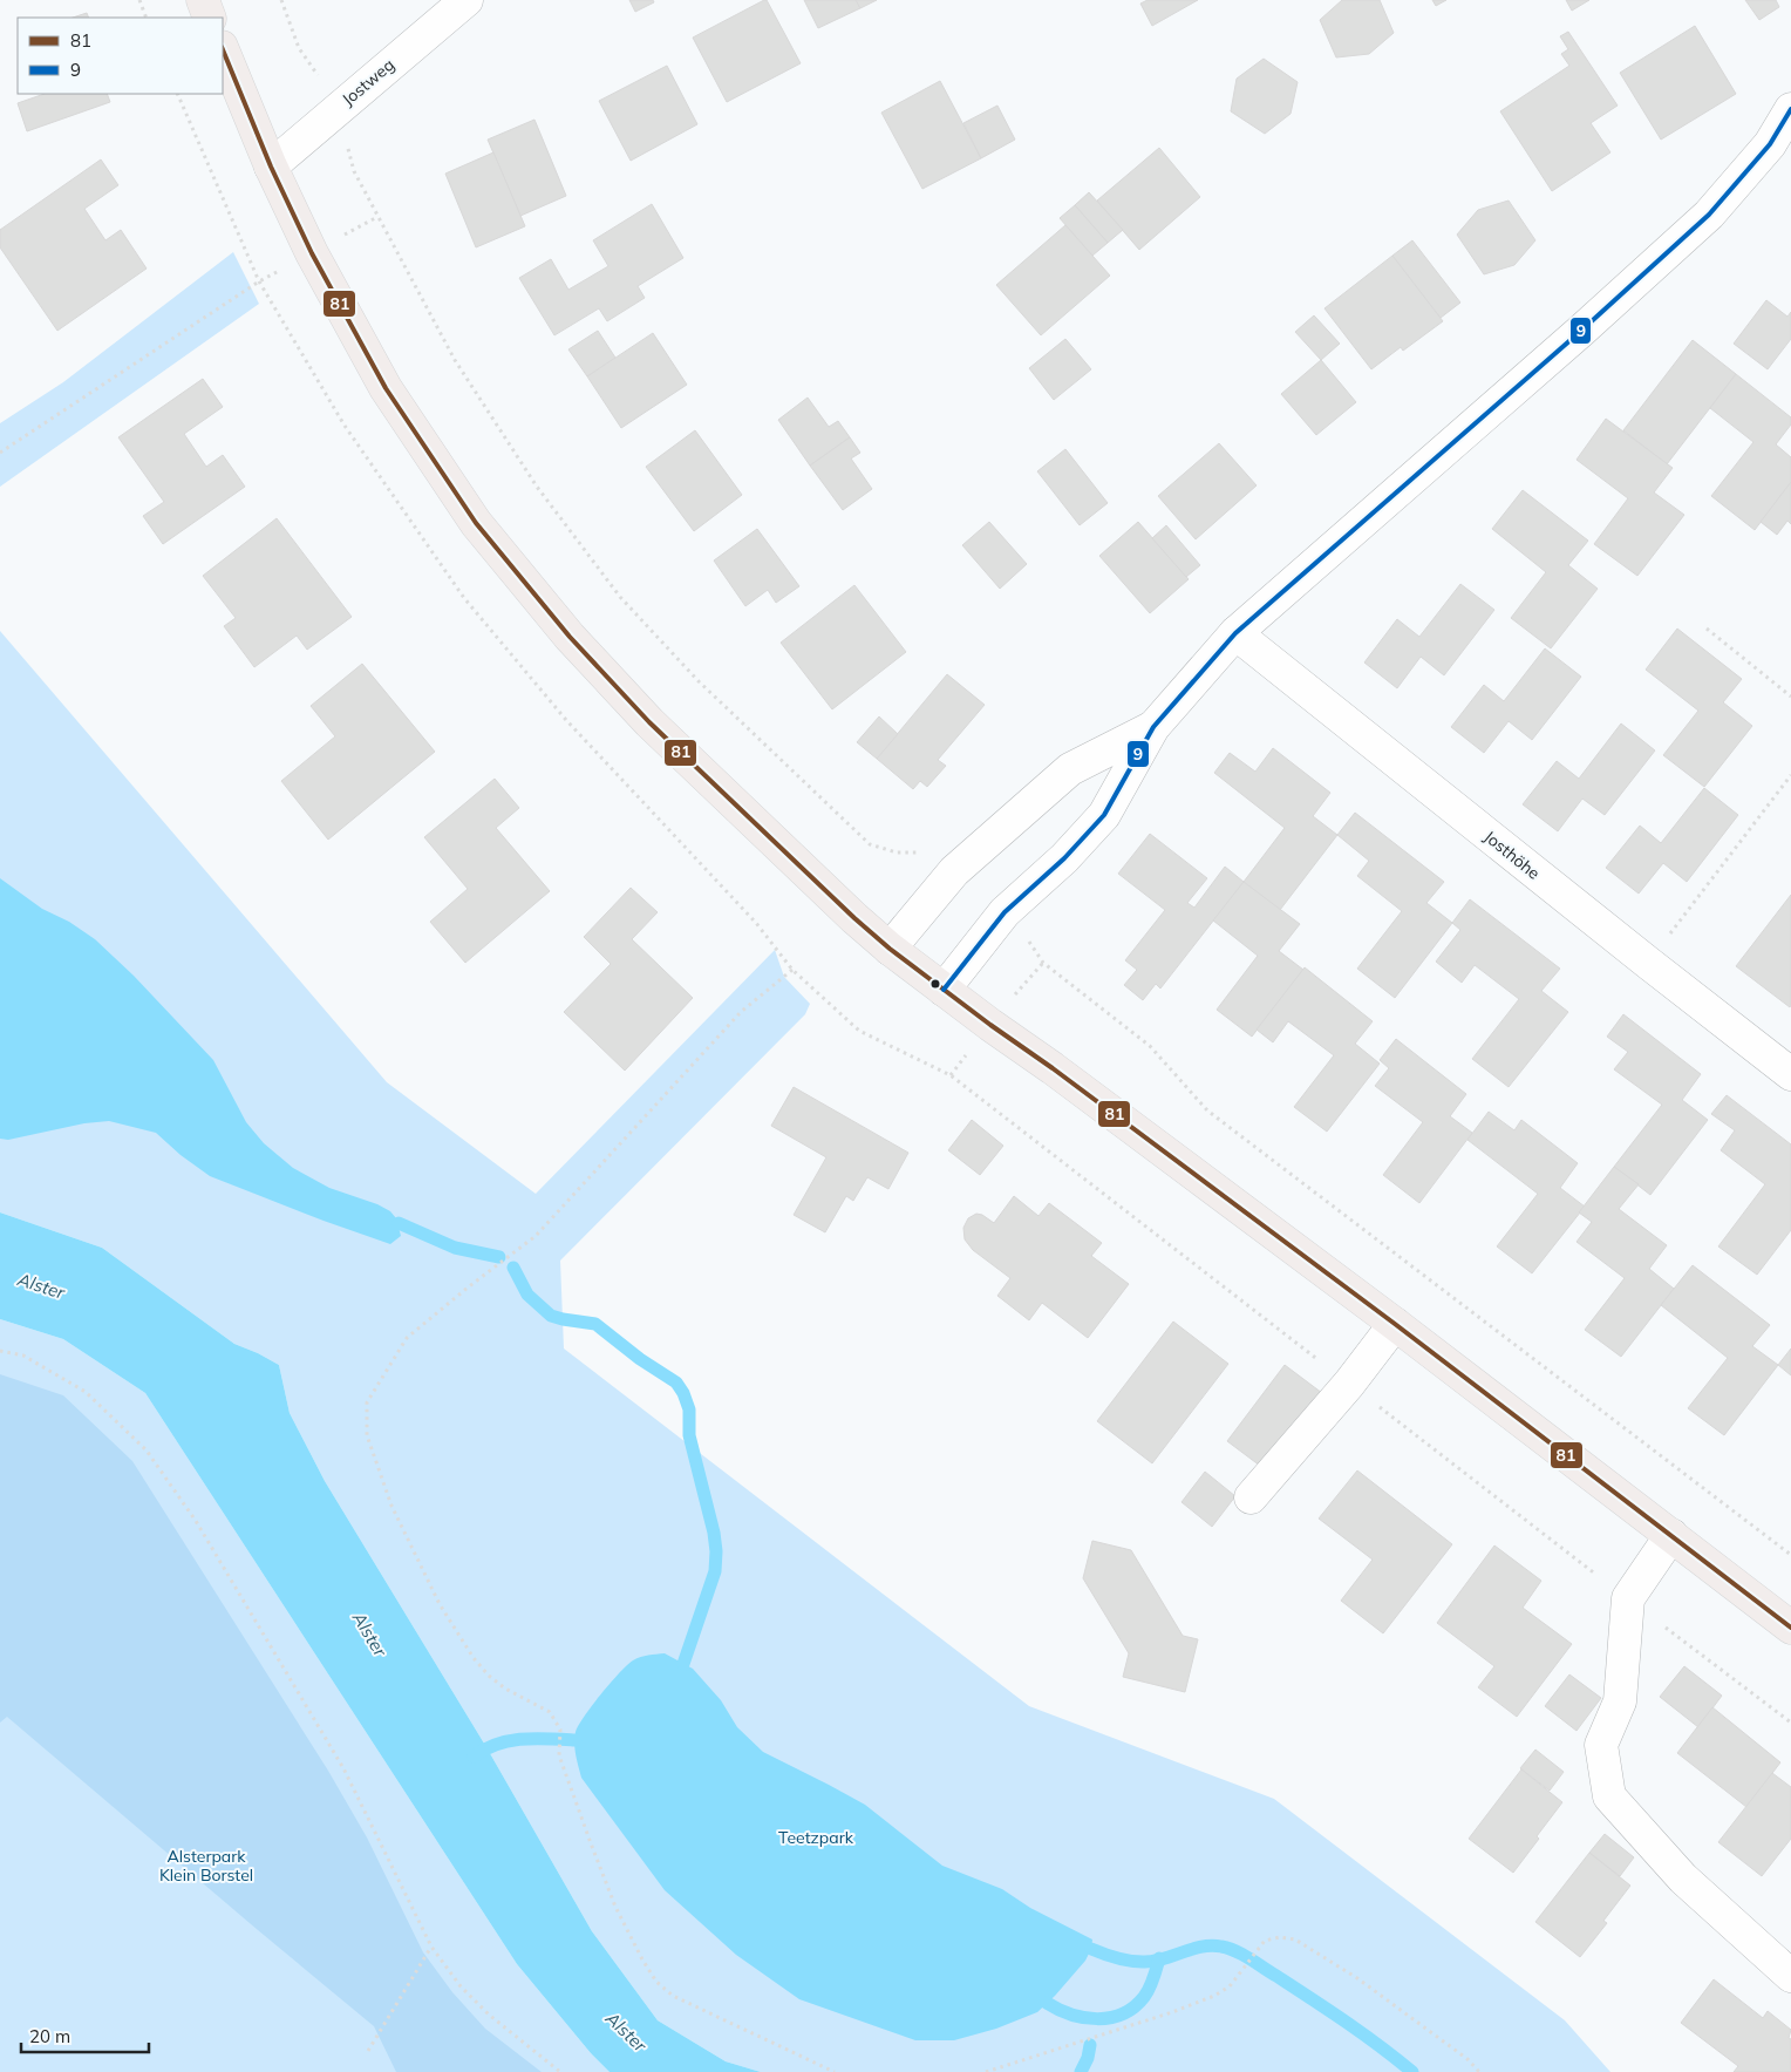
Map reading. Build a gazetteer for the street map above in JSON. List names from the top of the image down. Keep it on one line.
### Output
{"streets":{"street":["Jostweg","Josthöhe"]},"water":["Alster"],"parks":["Teetzpark","Alsterpark Klein Borstel"],"lines":["transit line 81","transit line 9"],"legend":["81","9"],"scale_bar":"20 m"}
